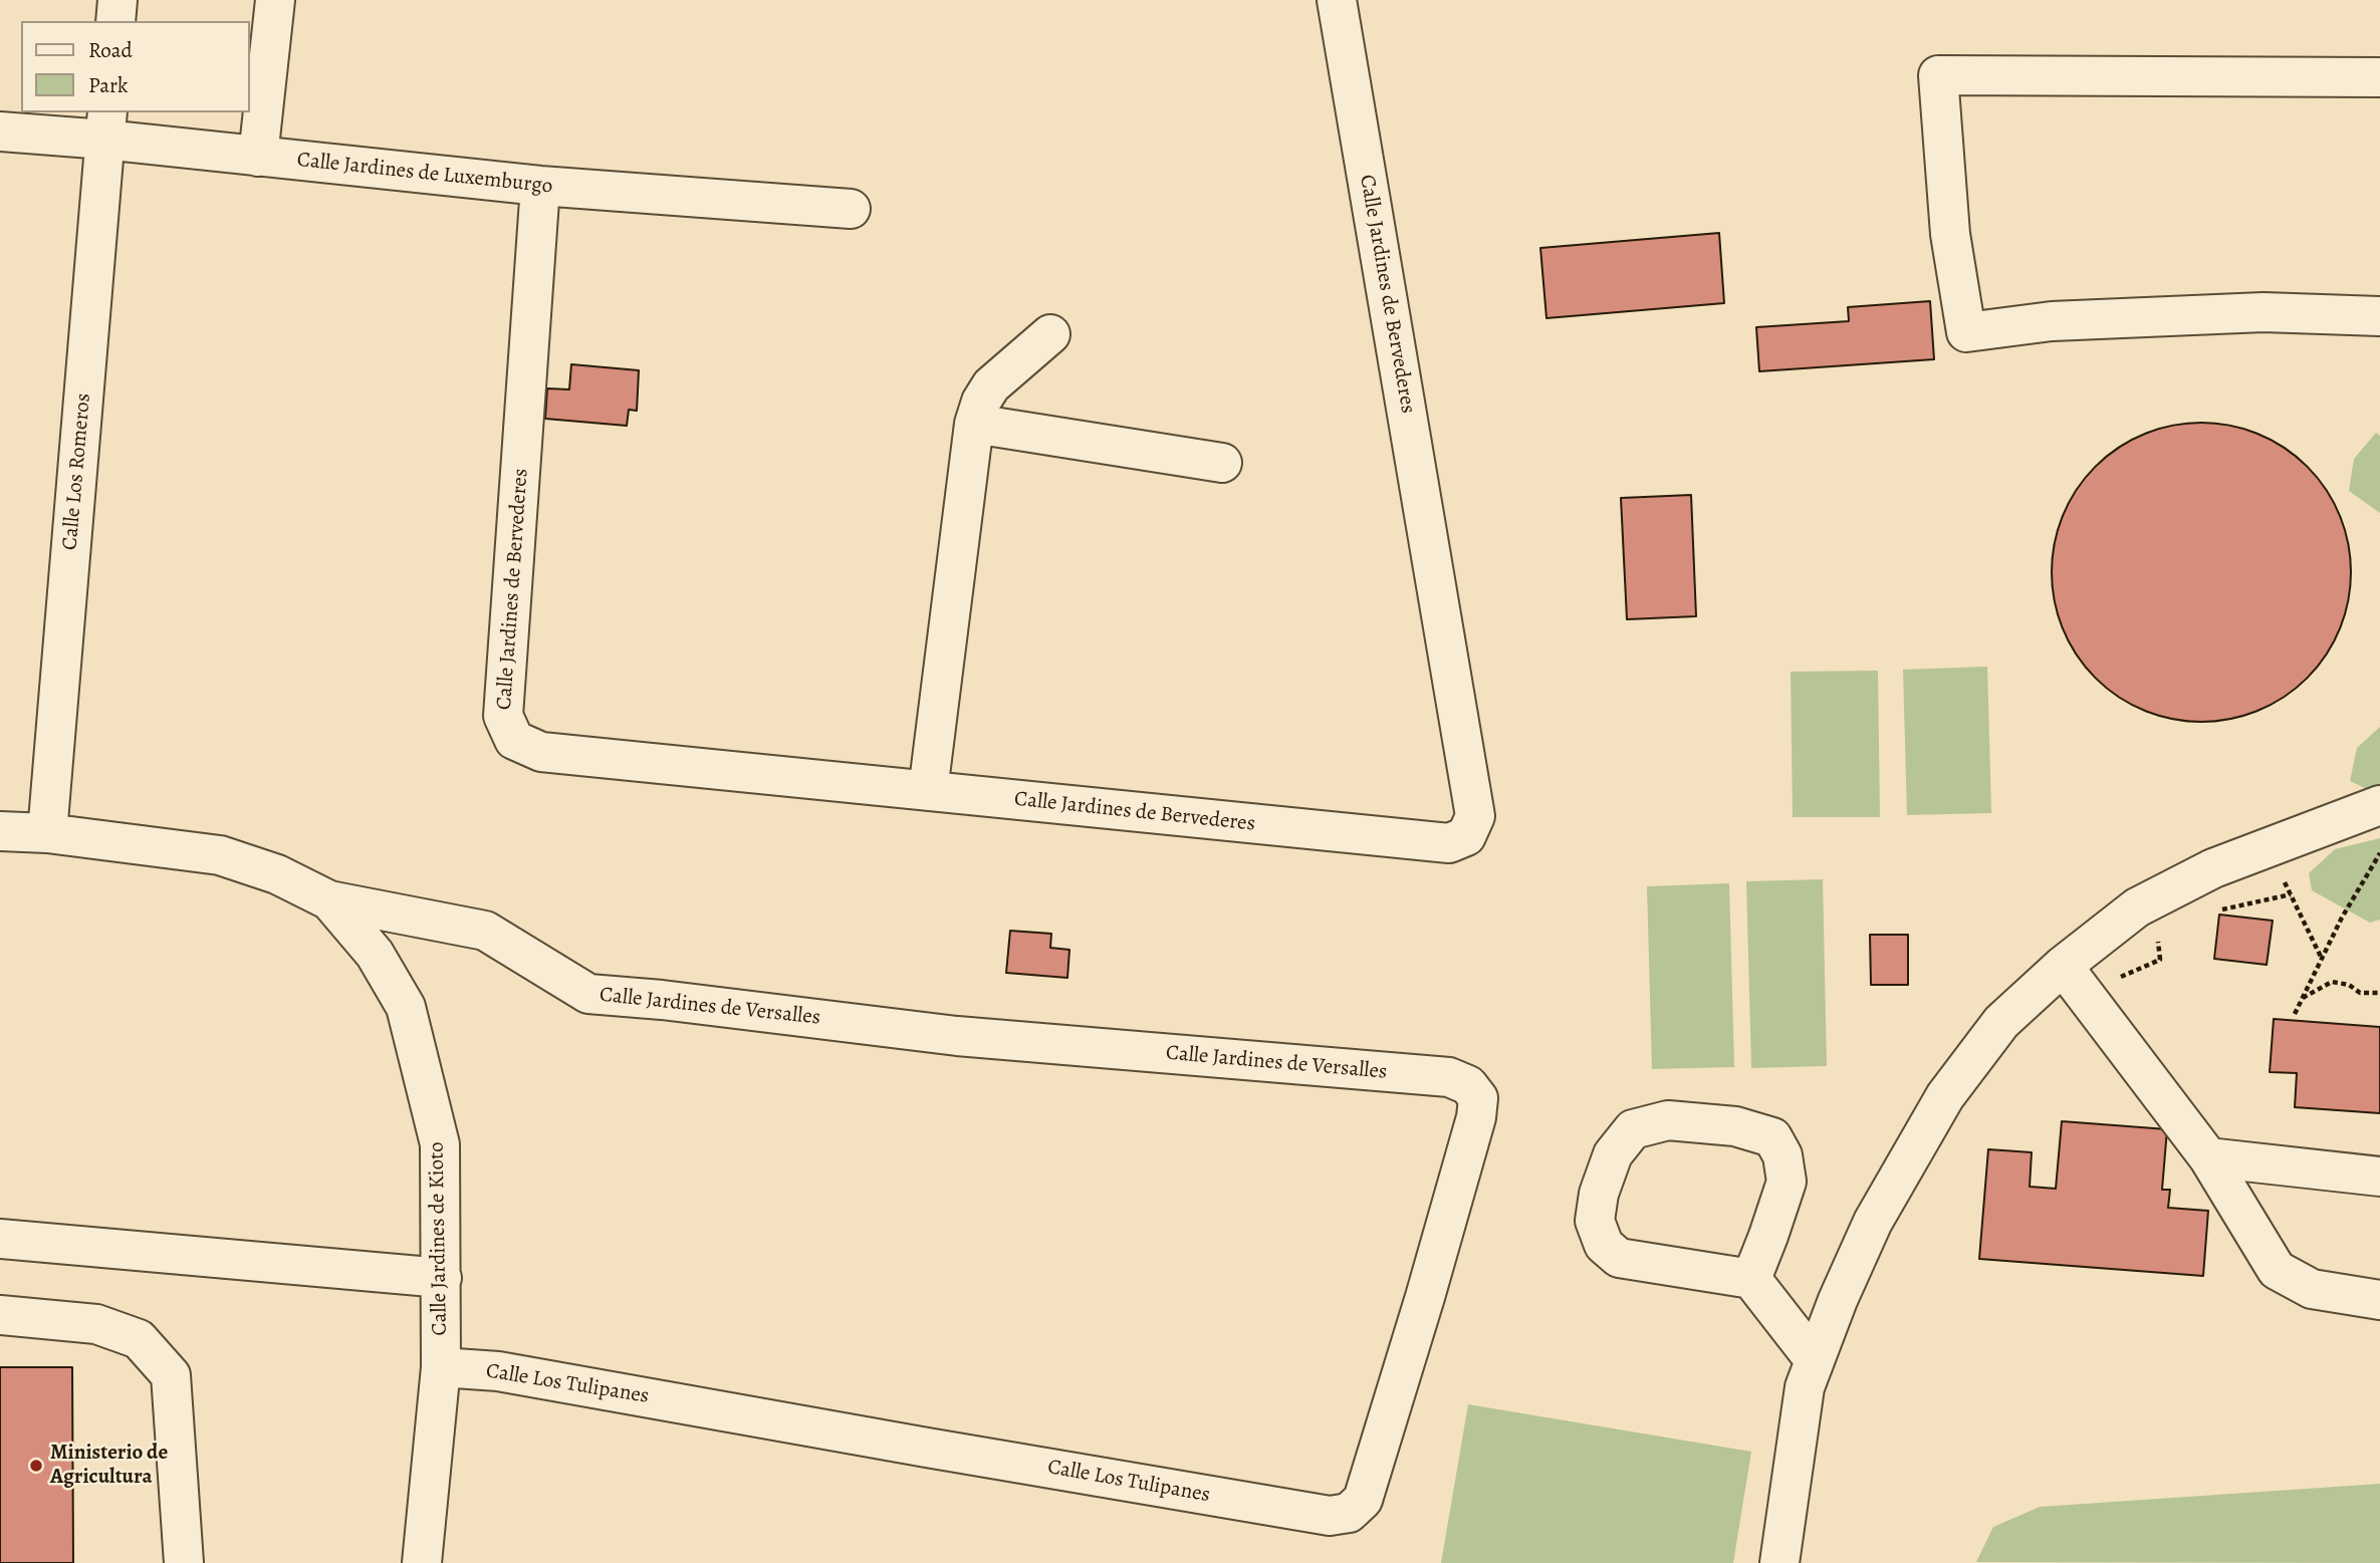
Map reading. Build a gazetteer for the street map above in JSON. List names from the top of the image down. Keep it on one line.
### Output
{"streets":{"street":["Calle Jardines de Luxemburgo","Calle Jardines de Bervederes","Calle Los Romeros","Calle Jardines de Versalles","Calle Jardines de Kioto","Calle Los Tulipanes"]},"crossings":[["Calle Jardines de Luxemburgo","Calle Jardines de Bervederes"],["Calle Jardines de Luxemburgo","Calle Los Romeros"],["Calle Los Romeros","Calle Jardines de Versalles"],["Calle Jardines de Versalles","Calle Jardines de Kioto"],["Calle Jardines de Versalles","Calle Los Tulipanes"],["Calle Jardines de Kioto","Calle Los Tulipanes"]],"places":["Ministerio de Agricultura"],"legend":["Road","Park"]}
